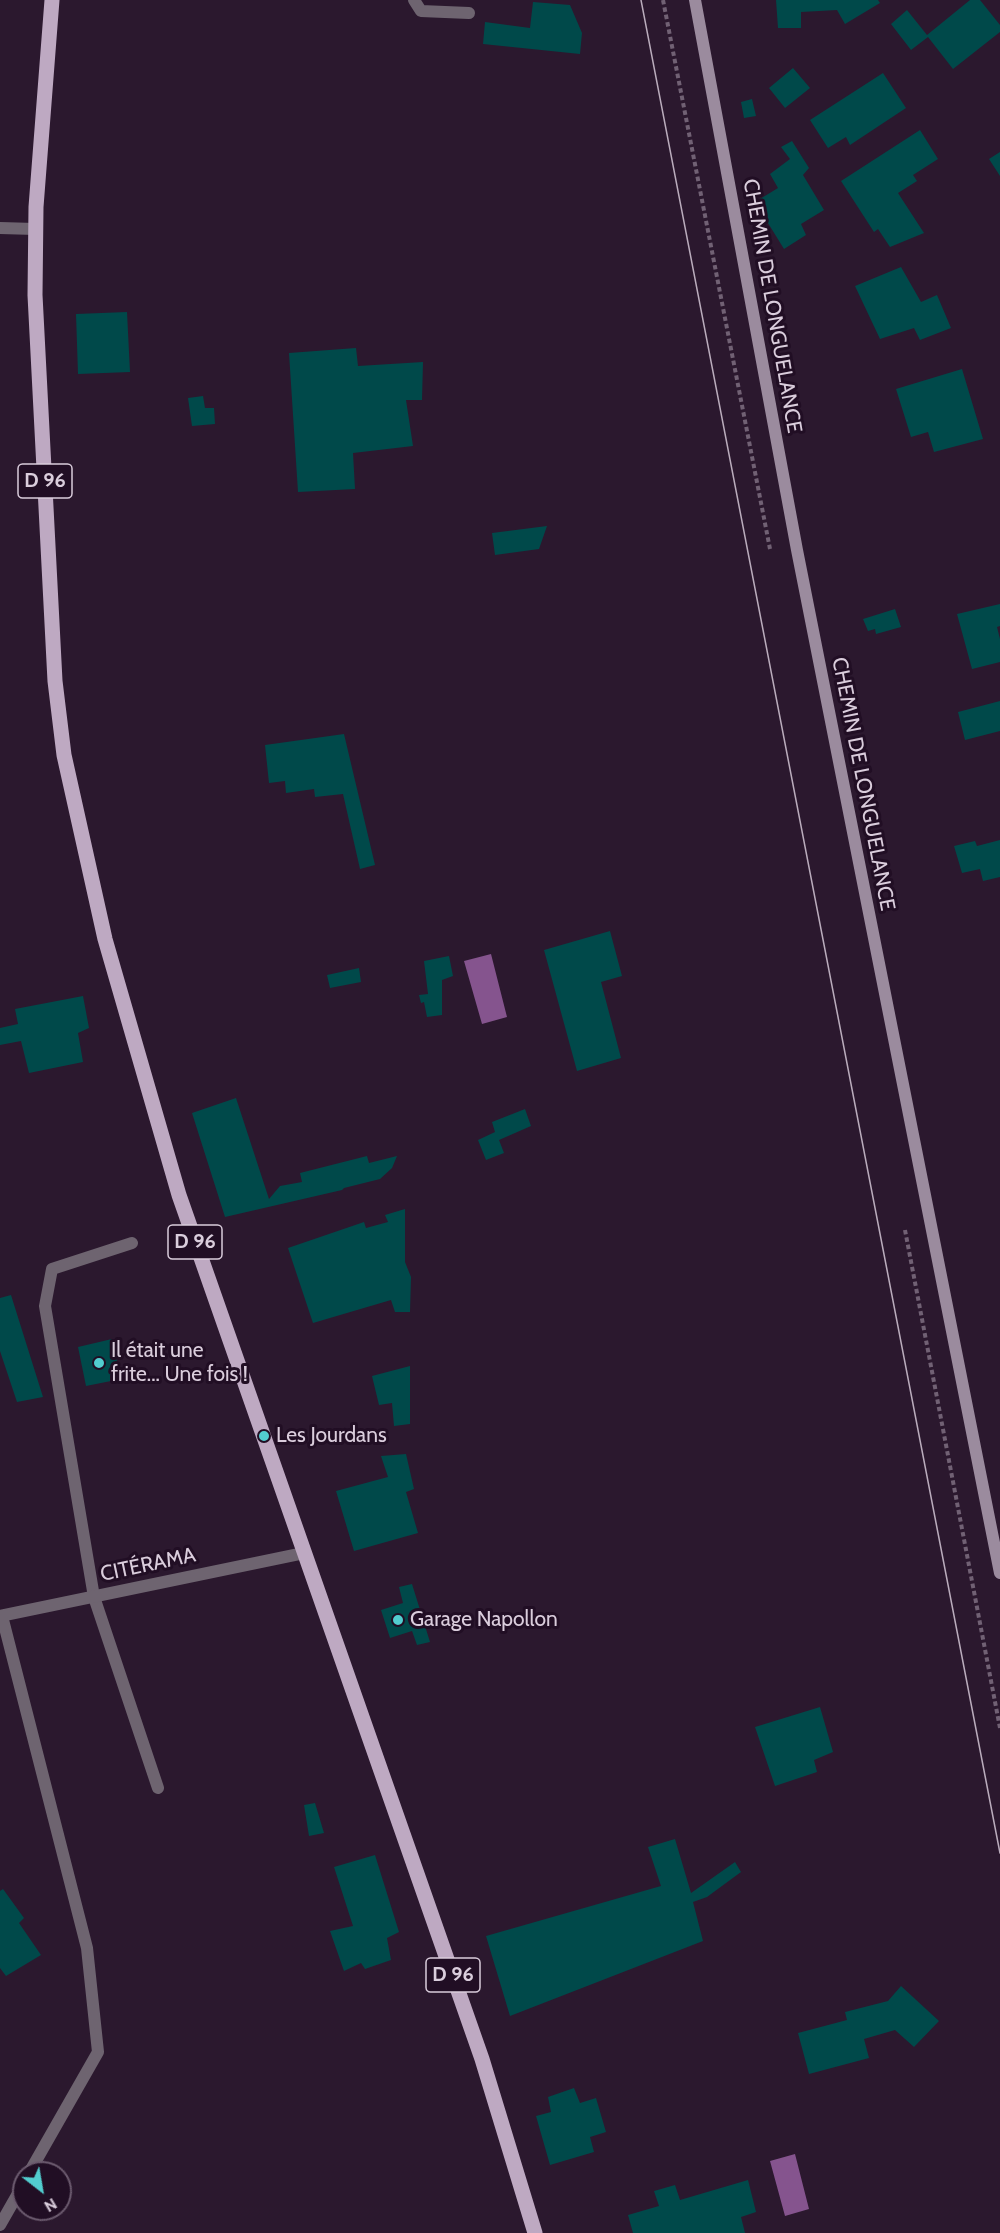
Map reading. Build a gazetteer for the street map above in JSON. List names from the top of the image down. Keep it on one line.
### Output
{"streets":{"main road":["D 96"],"street":["CHEMIN DE LONGUELANCE","CITÉRAMA"]},"crossings":[["D 96","CITÉRAMA"]],"places":["Il était une frite... Une fois !","Les Jourdans","Garage Napollon"],"north":"bottom right"}
